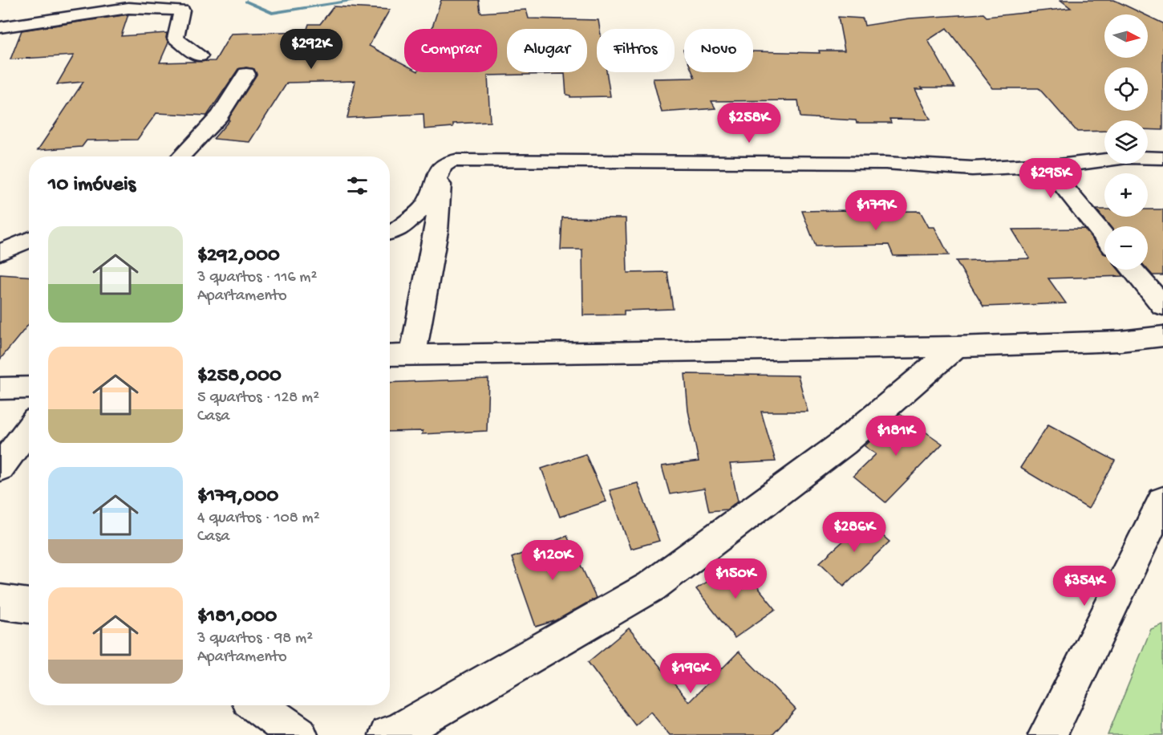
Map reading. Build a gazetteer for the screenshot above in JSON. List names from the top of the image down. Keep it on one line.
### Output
{"north":"right","page":{"map_buttons":["+","−"],"price":["$292K","$258K","$295K","$179K","$181K","$286K","$120K","$150K","$354K","$196K"],"chip":["Comprar","Alugar","Filtros","Novo"],"heading":"10 imóveis","list":[{"name":"$292,000","note":"3 quartos · 116 m² · Apartamento"},{"name":"$258,000","note":"5 quartos · 128 m² · Casa"},{"name":"$179,000","note":"4 quartos · 108 m² · Casa"},{"name":"$181,000","note":"3 quartos · 98 m² · Apartamento"}]}}
